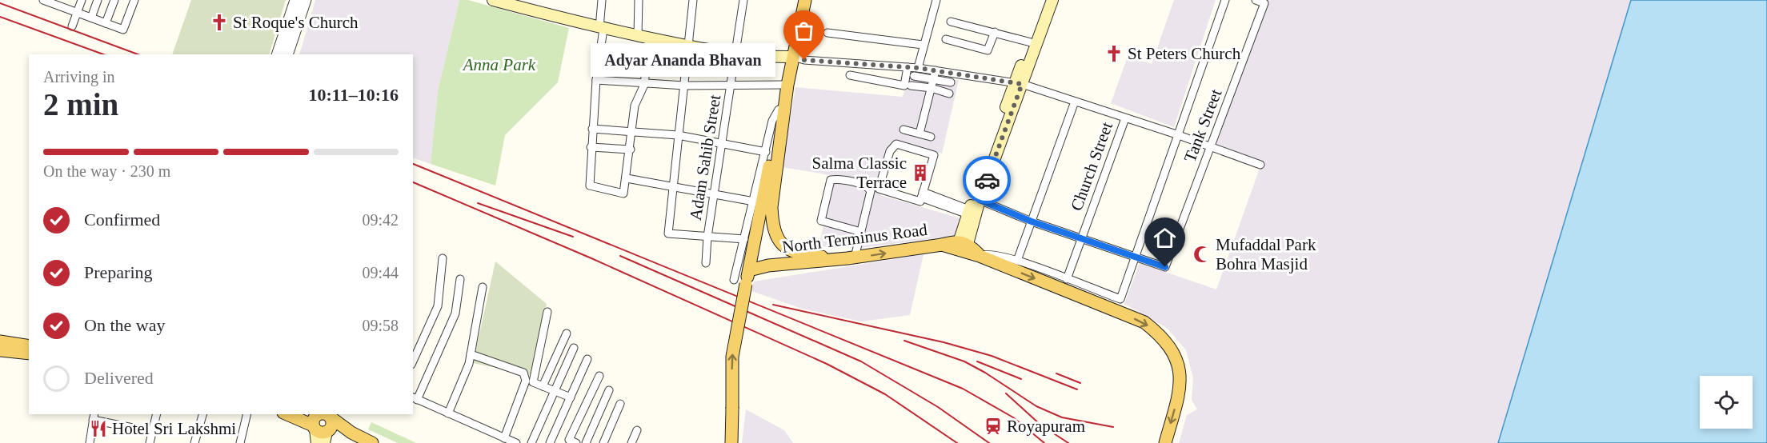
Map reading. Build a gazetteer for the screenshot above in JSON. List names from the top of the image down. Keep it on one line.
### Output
{"streets":{"main road":["North Terminus Road"],"street":["Tank Street","Adam Sahib Street","Church Street"]},"one_way":["North Terminus Road"],"parks":["Anna Park"],"places":{"church":["St Roque's Church","St Peters Church"],"other":["Adyar Ananda Bhavan"],"building":["Salma Classic Terrace"],"mosque":["Mufaddal Park Bohra Masjid"],"station":["Royapuram"],"restaurant":["Hotel Sri Lakshmi"]},"page":{"bubble":"Adyar Ananda Bhavan","heading":["2 min","Arriving in","10:11–10:16"],"bar":"On the way · 230 m","list":[["Confirmed","09:42"],["Preparing","09:44"],["On the way","09:58"],"Delivered"]}}
